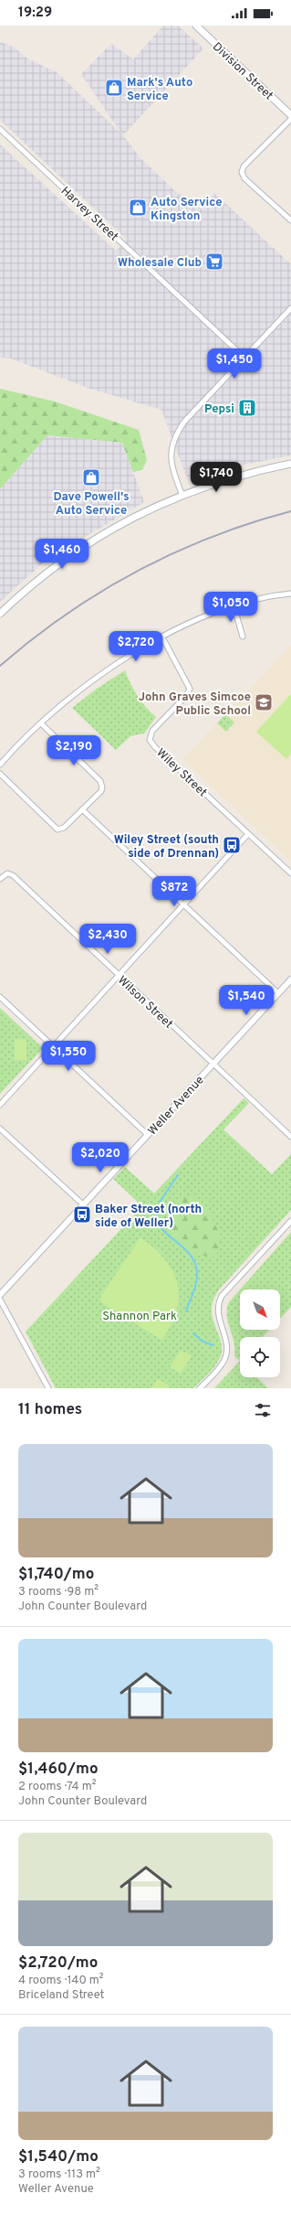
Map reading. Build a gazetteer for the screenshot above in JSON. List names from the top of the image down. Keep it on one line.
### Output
{"streets":{"main road":["Division Street"],"street":["Harvey Street","Wiley Street","Wilson Street","Weller Avenue"]},"crossings":[["Wilson Street","Weller Avenue"]],"parks":["Shannon Park"],"places":{"shop":["Mark's Auto Service","Auto Service Kingston","Dave Powell's Auto Service"],"supermarket":["Wholesale Club"],"building":["Pepsi"],"school or university":["John Graves Simcoe Public School"],"bus stop":["Wiley Street (south side of Drennan)","Baker Street (north side of Weller)"]},"north":"bottom right","page":{"status":"19:29","price":["$1,450","$1,740","$1,460","$1,050","$2,720","$2,190","$872","$2,430","$1,540","$1,550","$2,020"],"heading":"11 homes","list":[{"name":"$1,740/mo","note":"3 rooms · 98 m² · John Counter Boulevard"},{"name":"$1,460/mo","note":"2 rooms · 74 m² · John Counter Boulevard"},{"name":"$2,720/mo","note":"4 rooms · 140 m² · Briceland Street"},{"name":"$1,540/mo","note":"3 rooms · 113 m² · Weller Avenue"}]}}
